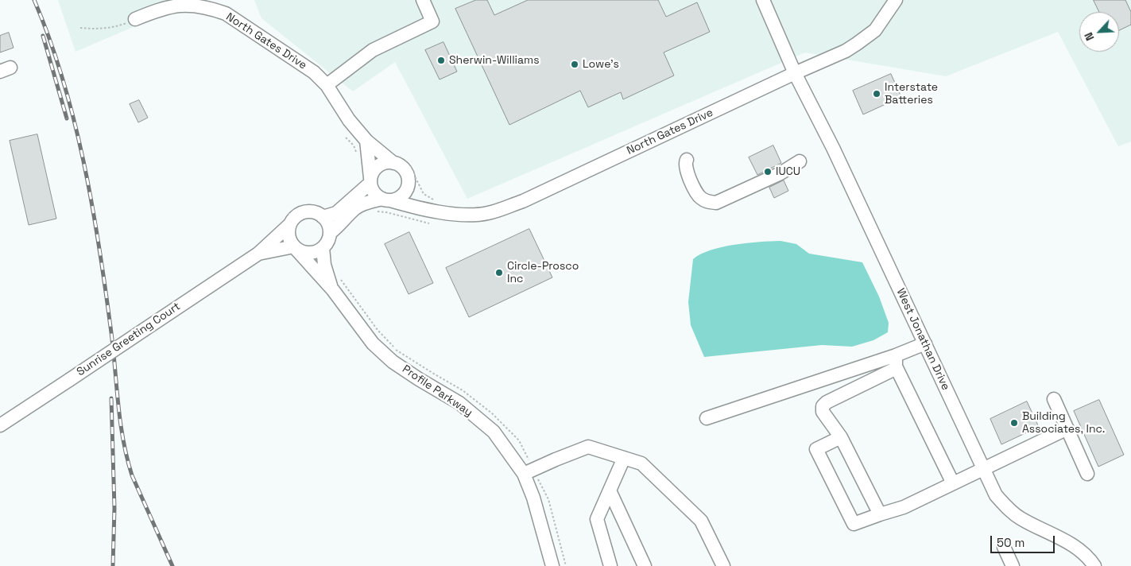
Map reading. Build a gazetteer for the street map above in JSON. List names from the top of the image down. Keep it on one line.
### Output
{"streets":{"street":["North Gates Drive","Sunrise Greeting Court","West Jonathan Drive","Profile Parkway"]},"crossings":[["North Gates Drive","West Jonathan Drive"],["Sunrise Greeting Court","Profile Parkway"]],"places":["Sherwin-Williams","Lowe's","Interstate Batteries","IUCU","Circle-Prosco Inc","Building Associates, Inc."],"scale_bar":"50 m","north":"bottom left"}
